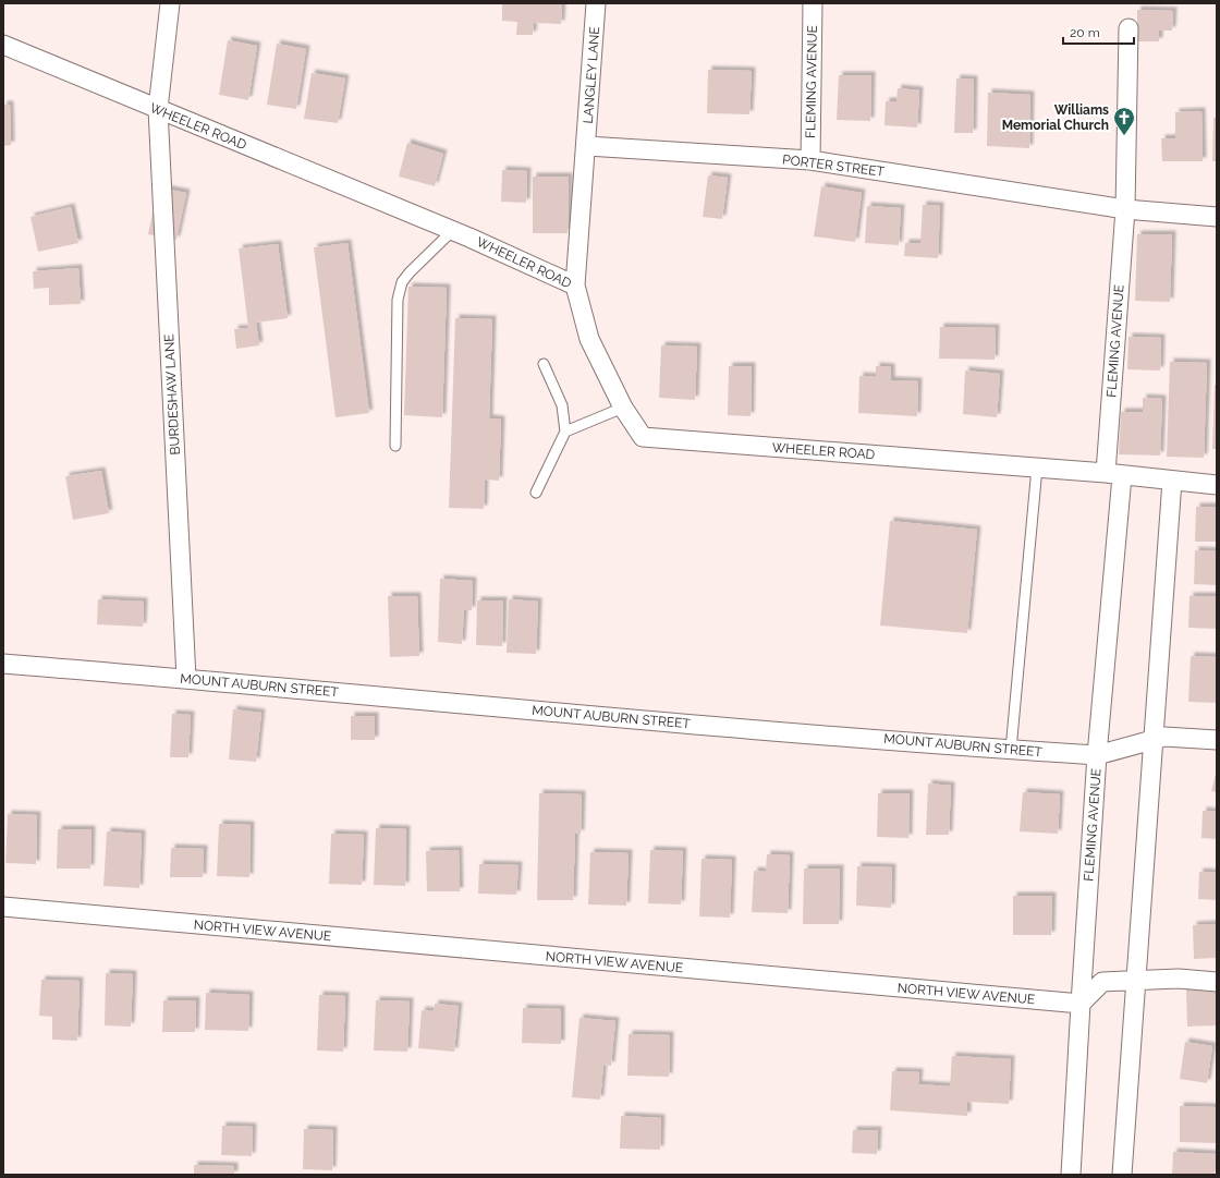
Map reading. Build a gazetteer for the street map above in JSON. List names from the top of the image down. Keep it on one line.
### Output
{"streets":{"street":["LANGLEY LANE","FLEMING AVENUE","WHEELER ROAD","PORTER STREET","BURDESHAW LANE","MOUNT AUBURN STREET","NORTH VIEW AVENUE"]},"crossings":[["LANGLEY LANE","PORTER STREET"],["FLEMING AVENUE","WHEELER ROAD"],["FLEMING AVENUE","PORTER STREET"],["FLEMING AVENUE","MOUNT AUBURN STREET"],["FLEMING AVENUE","NORTH VIEW AVENUE"],["WHEELER ROAD","BURDESHAW LANE"],["BURDESHAW LANE","MOUNT AUBURN STREET"]],"places":{"church":["Williams Memorial Church"]},"scale_bar":"20 m"}
